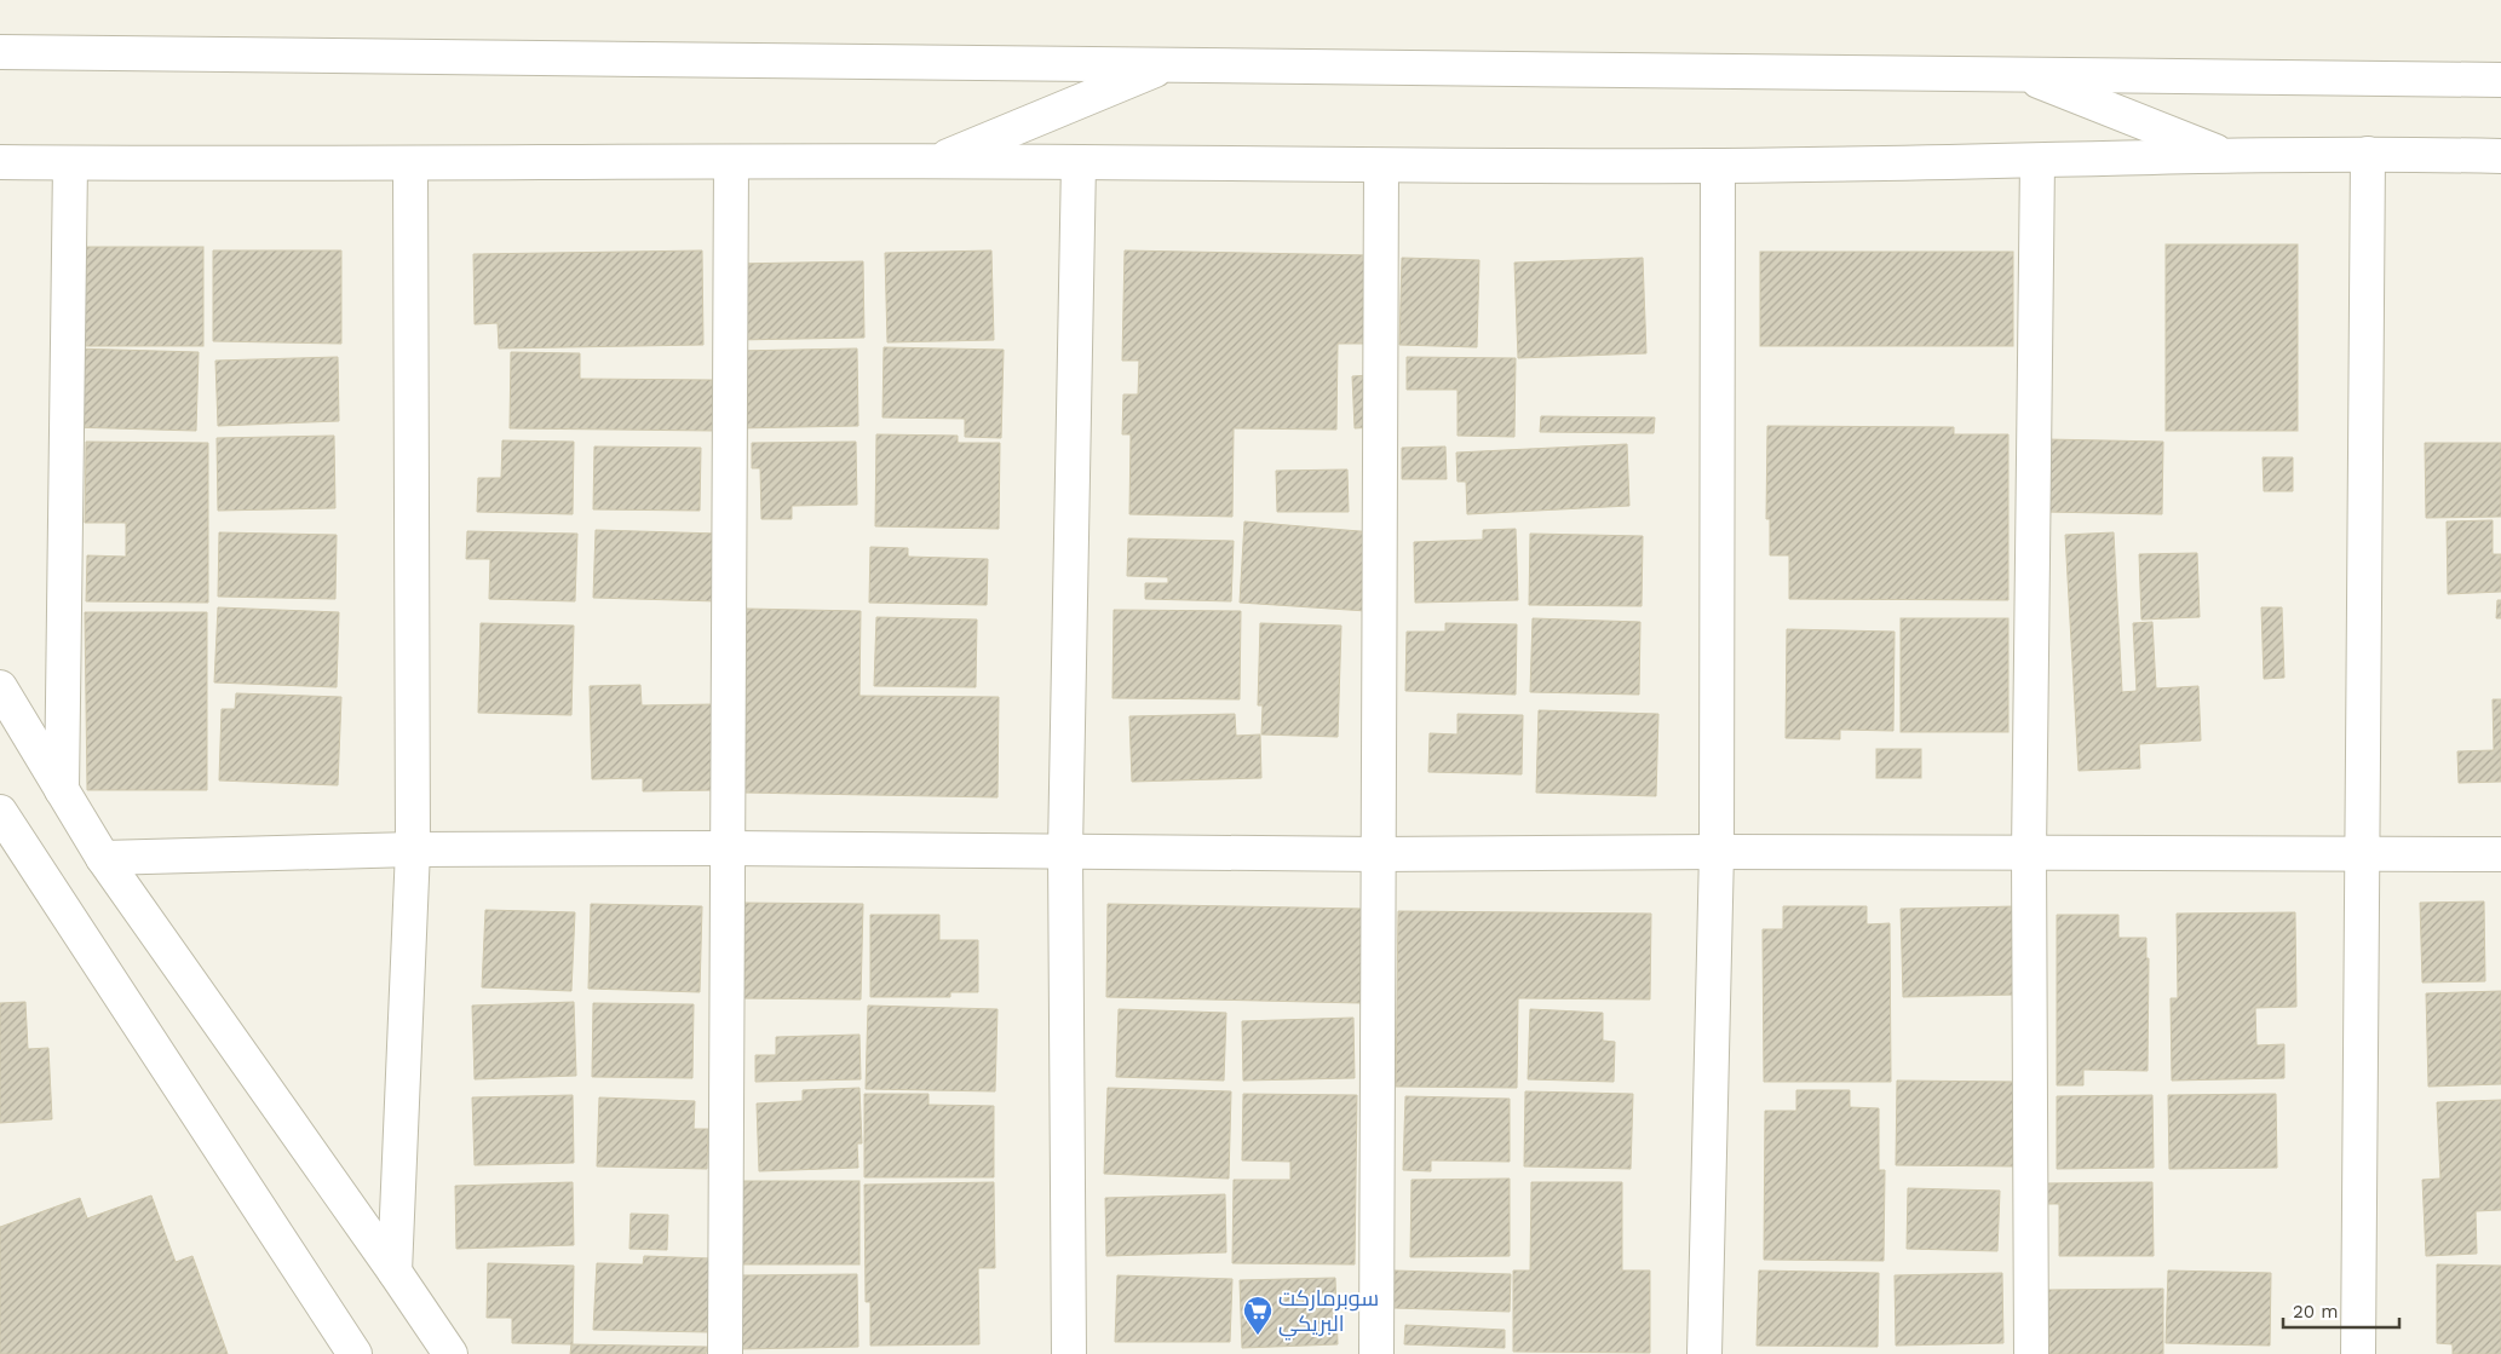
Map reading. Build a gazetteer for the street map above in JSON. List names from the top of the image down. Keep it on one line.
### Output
{"places":{"supermarket":["سوبرماركت البريكي"]},"scale_bar":"20 m"}
